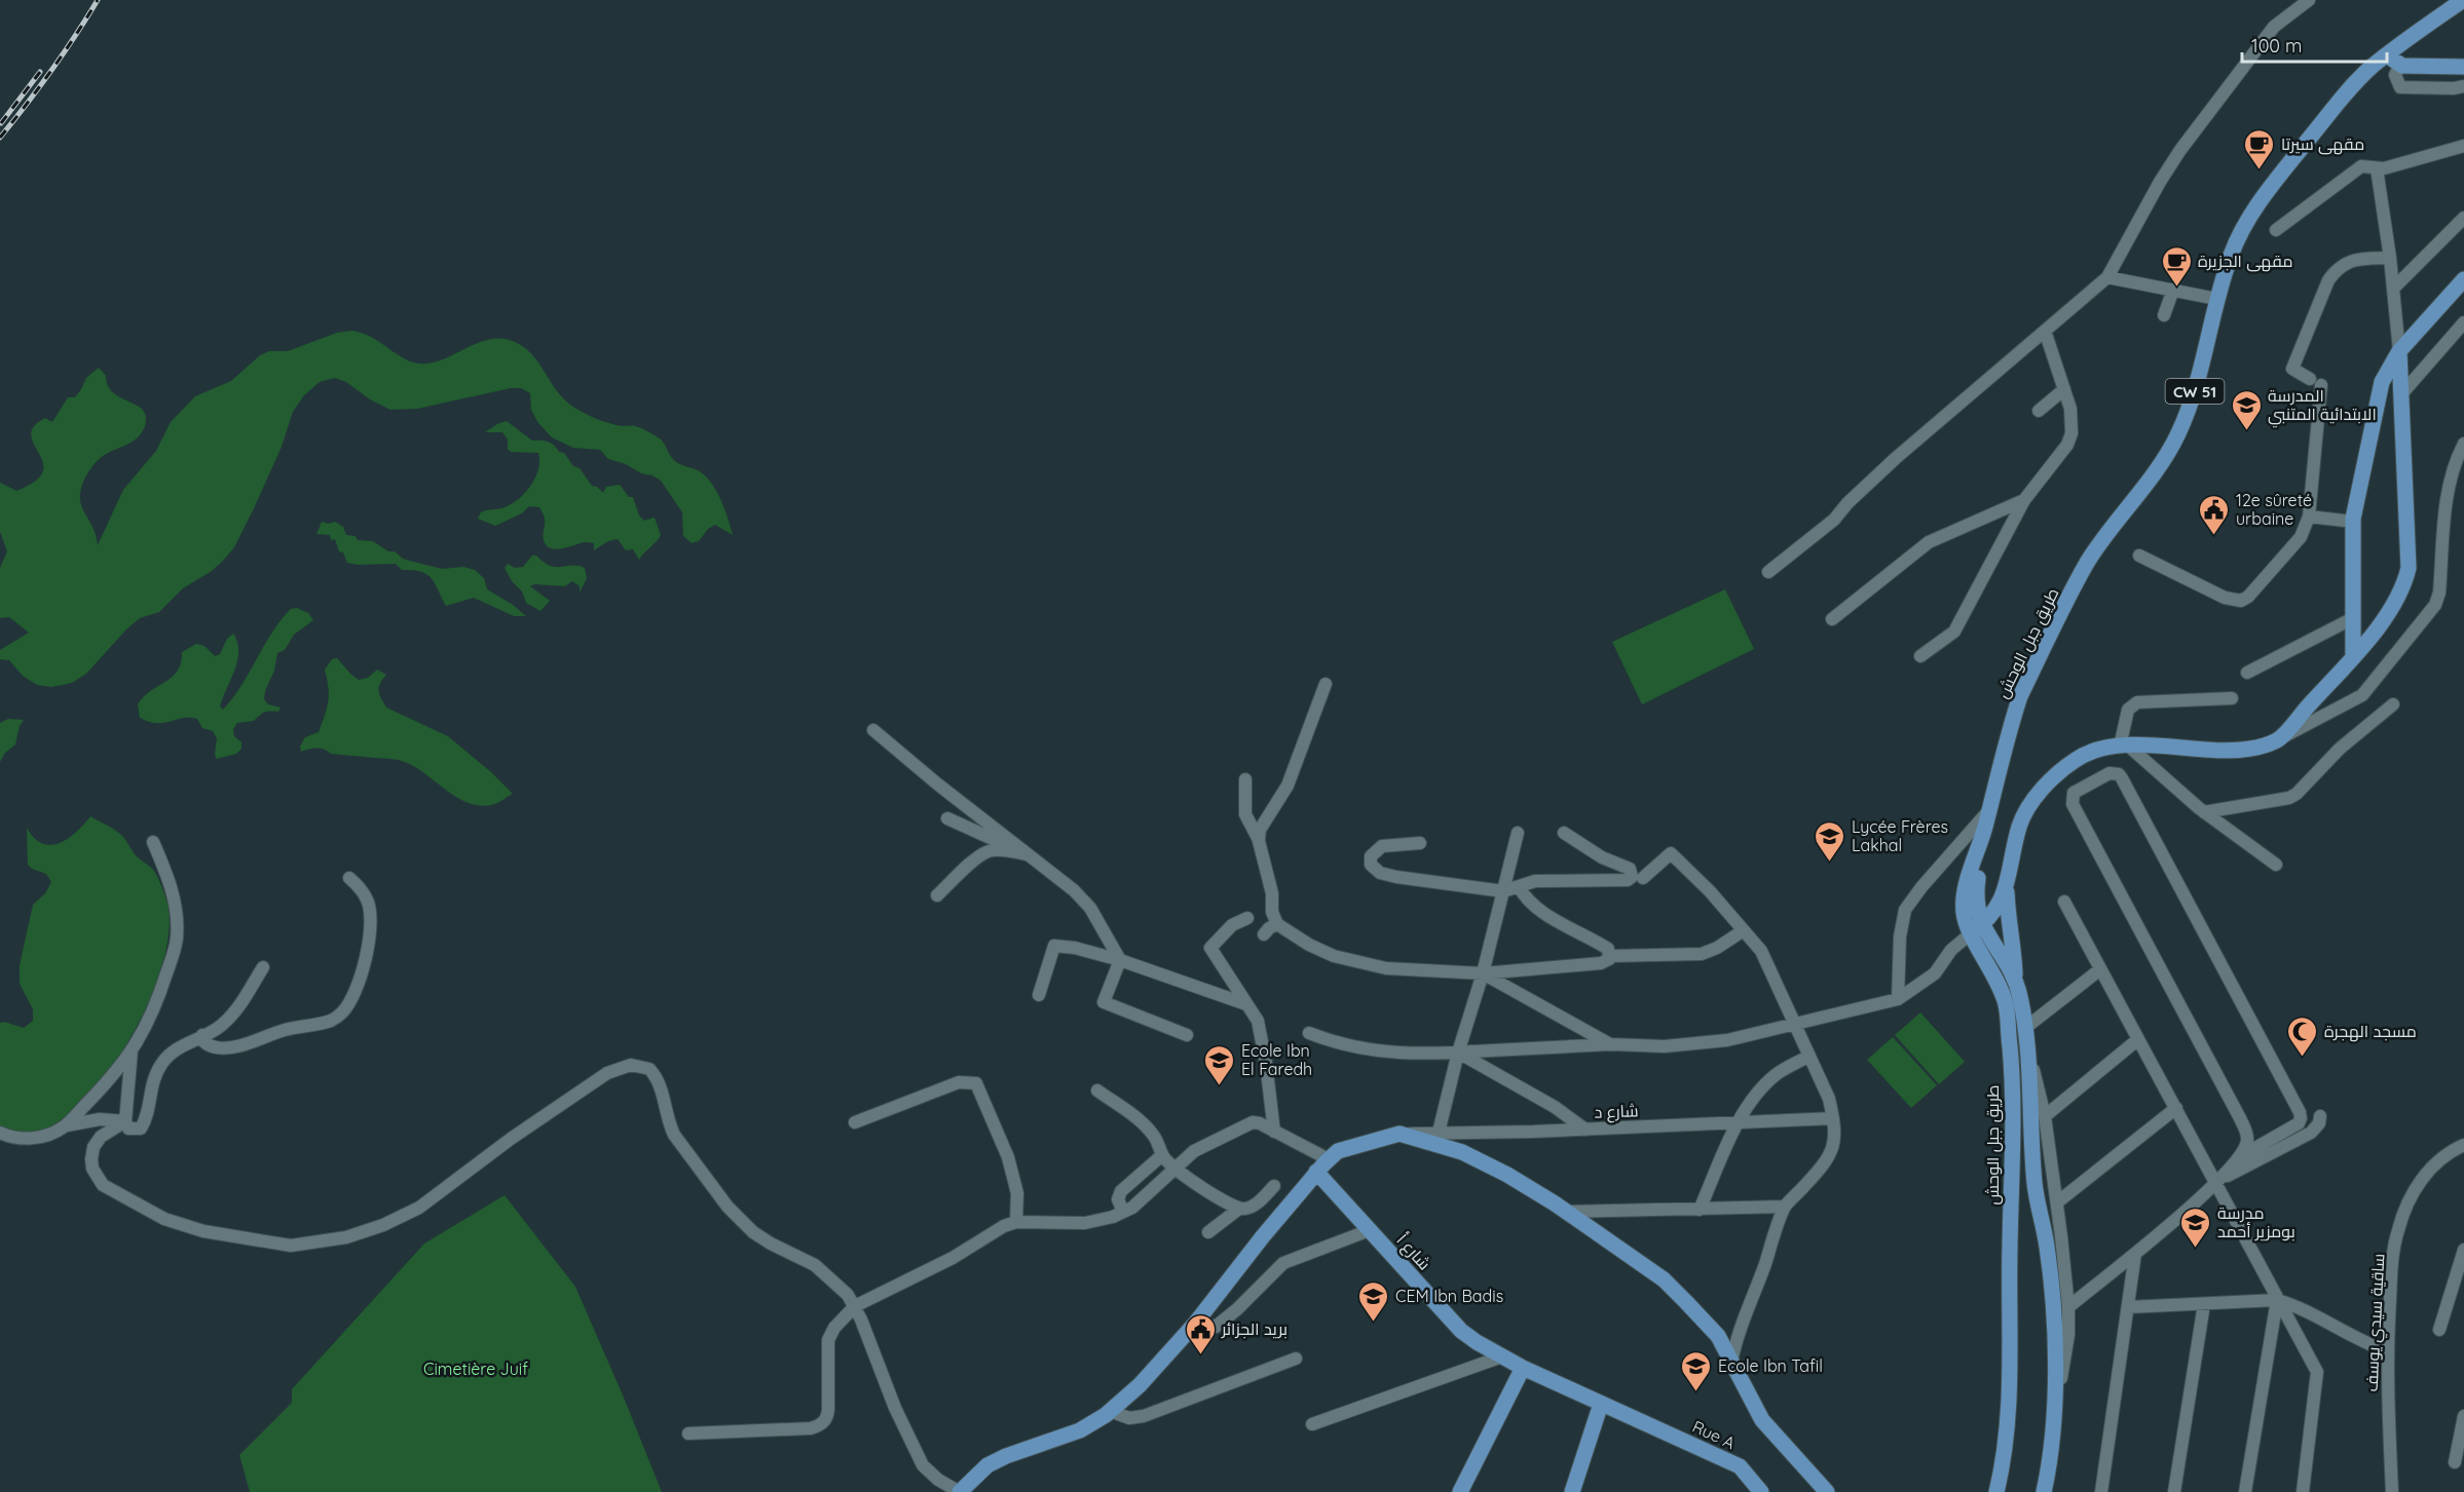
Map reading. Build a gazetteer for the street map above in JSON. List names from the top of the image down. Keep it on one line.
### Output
{"streets":{"main road":["CW 51","طريق جبل الوحش","شارع أ","Rue A"],"street":["شارع د","ساقية سيدي يوسف"]},"crossings":[["شارع أ","Rue A"]],"parks":["Cimetière Juif"],"places":{"cafe":["مقهى سيرتا","مقهى الجزيرة"],"school or university":["المدرسة الابتدائية المتنبي","Lycée Frères Lakhal","Ecole Ibn El Faredh","مدرسة بومزير أحمد","CEM Ibn Badis","Ecole Ibn Tafil"],"public building":["12e sûreté urbaine","بريد الجزائر"],"mosque":["مسجد الهجرة"]},"scale_bar":"100 m"}
